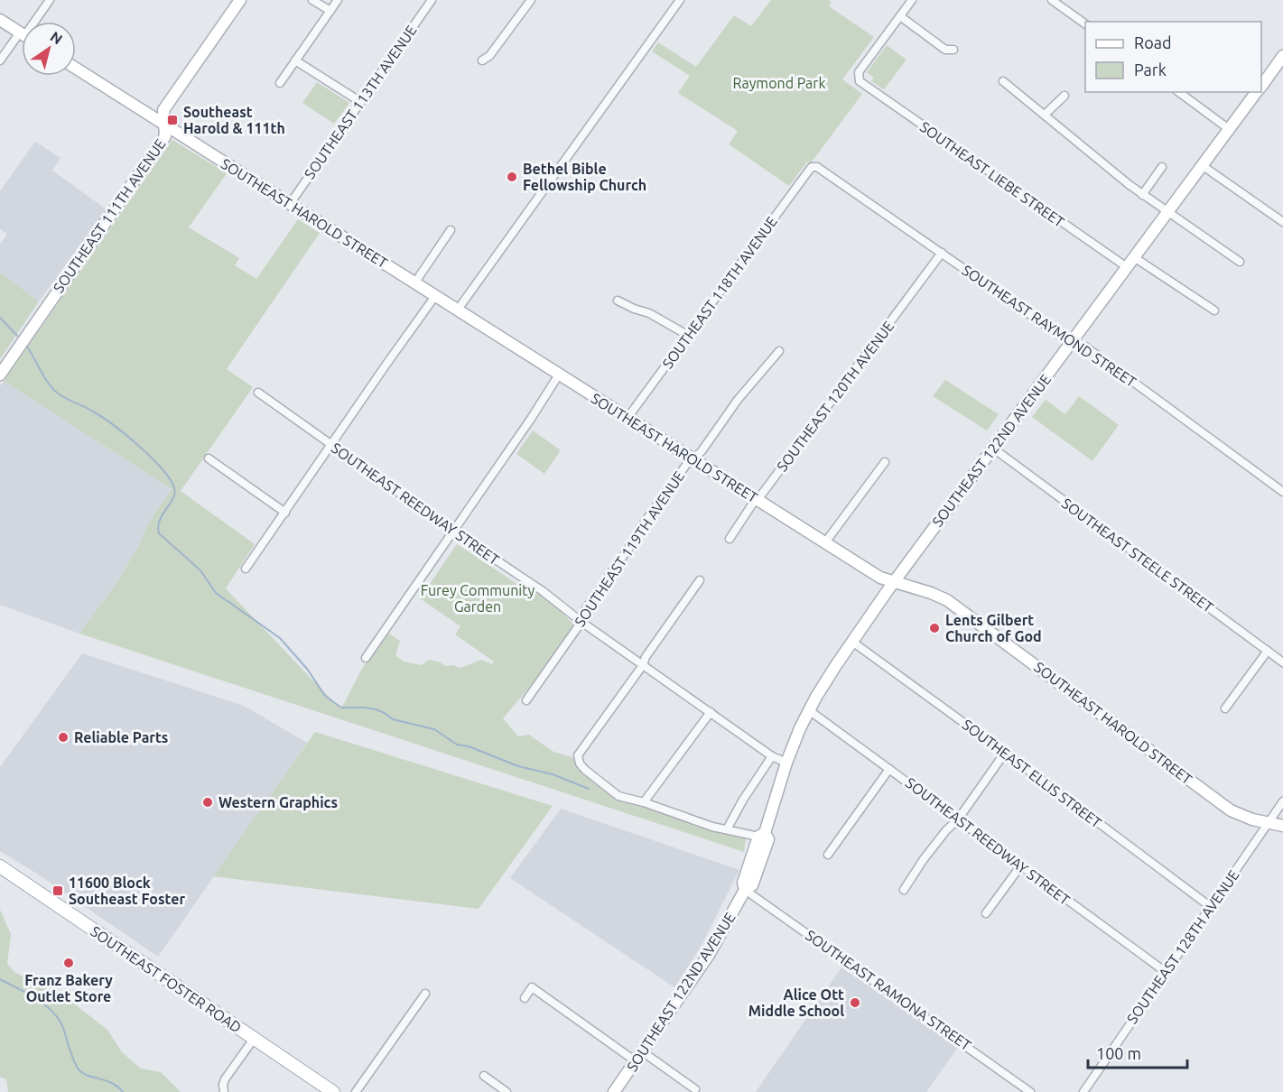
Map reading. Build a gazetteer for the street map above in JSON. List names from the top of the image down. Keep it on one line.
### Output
{"streets":{"main road":["SOUTHEAST FOSTER ROAD"],"street":["SOUTHEAST 113TH AVENUE","SOUTHEAST LIEBE STREET","SOUTHEAST HAROLD STREET","SOUTHEAST 111TH AVENUE","SOUTHEAST 118TH AVENUE","SOUTHEAST RAYMOND STREET","SOUTHEAST 120TH AVENUE","SOUTHEAST 122ND AVENUE","SOUTHEAST REEDWAY STREET","SOUTHEAST 119TH AVENUE","SOUTHEAST STEELE STREET","SOUTHEAST ELLIS STREET","SOUTHEAST 128TH AVENUE","SOUTHEAST RAMONA STREET"]},"crossings":[["SOUTHEAST 113TH AVENUE","SOUTHEAST HAROLD STREET"],["SOUTHEAST LIEBE STREET","SOUTHEAST 122ND AVENUE"],["SOUTHEAST HAROLD STREET","SOUTHEAST 111TH AVENUE"],["SOUTHEAST HAROLD STREET","SOUTHEAST 118TH AVENUE"],["SOUTHEAST HAROLD STREET","SOUTHEAST 120TH AVENUE"],["SOUTHEAST HAROLD STREET","SOUTHEAST 122ND AVENUE"],["SOUTHEAST HAROLD STREET","SOUTHEAST 119TH AVENUE"],["SOUTHEAST HAROLD STREET","SOUTHEAST 128TH AVENUE"],["SOUTHEAST 118TH AVENUE","SOUTHEAST RAYMOND STREET"],["SOUTHEAST RAYMOND STREET","SOUTHEAST 120TH AVENUE"],["SOUTHEAST RAYMOND STREET","SOUTHEAST 122ND AVENUE"],["SOUTHEAST 122ND AVENUE","SOUTHEAST REEDWAY STREET"],["SOUTHEAST 122ND AVENUE","SOUTHEAST STEELE STREET"],["SOUTHEAST 122ND AVENUE","SOUTHEAST ELLIS STREET"],["SOUTHEAST 122ND AVENUE","SOUTHEAST RAMONA STREET"],["SOUTHEAST REEDWAY STREET","SOUTHEAST 119TH AVENUE"],["SOUTHEAST REEDWAY STREET","SOUTHEAST 128TH AVENUE"],["SOUTHEAST ELLIS STREET","SOUTHEAST 128TH AVENUE"]],"parks":["Raymond Park","Furey Community Garden"],"places":{"transit":["Southeast Harold & 111th","11600 Block Southeast Foster"],"other":["Bethel Bible Fellowship Church","Lents Gilbert Church of God","Reliable Parts","Western Graphics","Franz Bakery Outlet Store","Alice Ott Middle School"]},"legend":["Road","Park"],"scale_bar":"100 m","north":"top right"}
